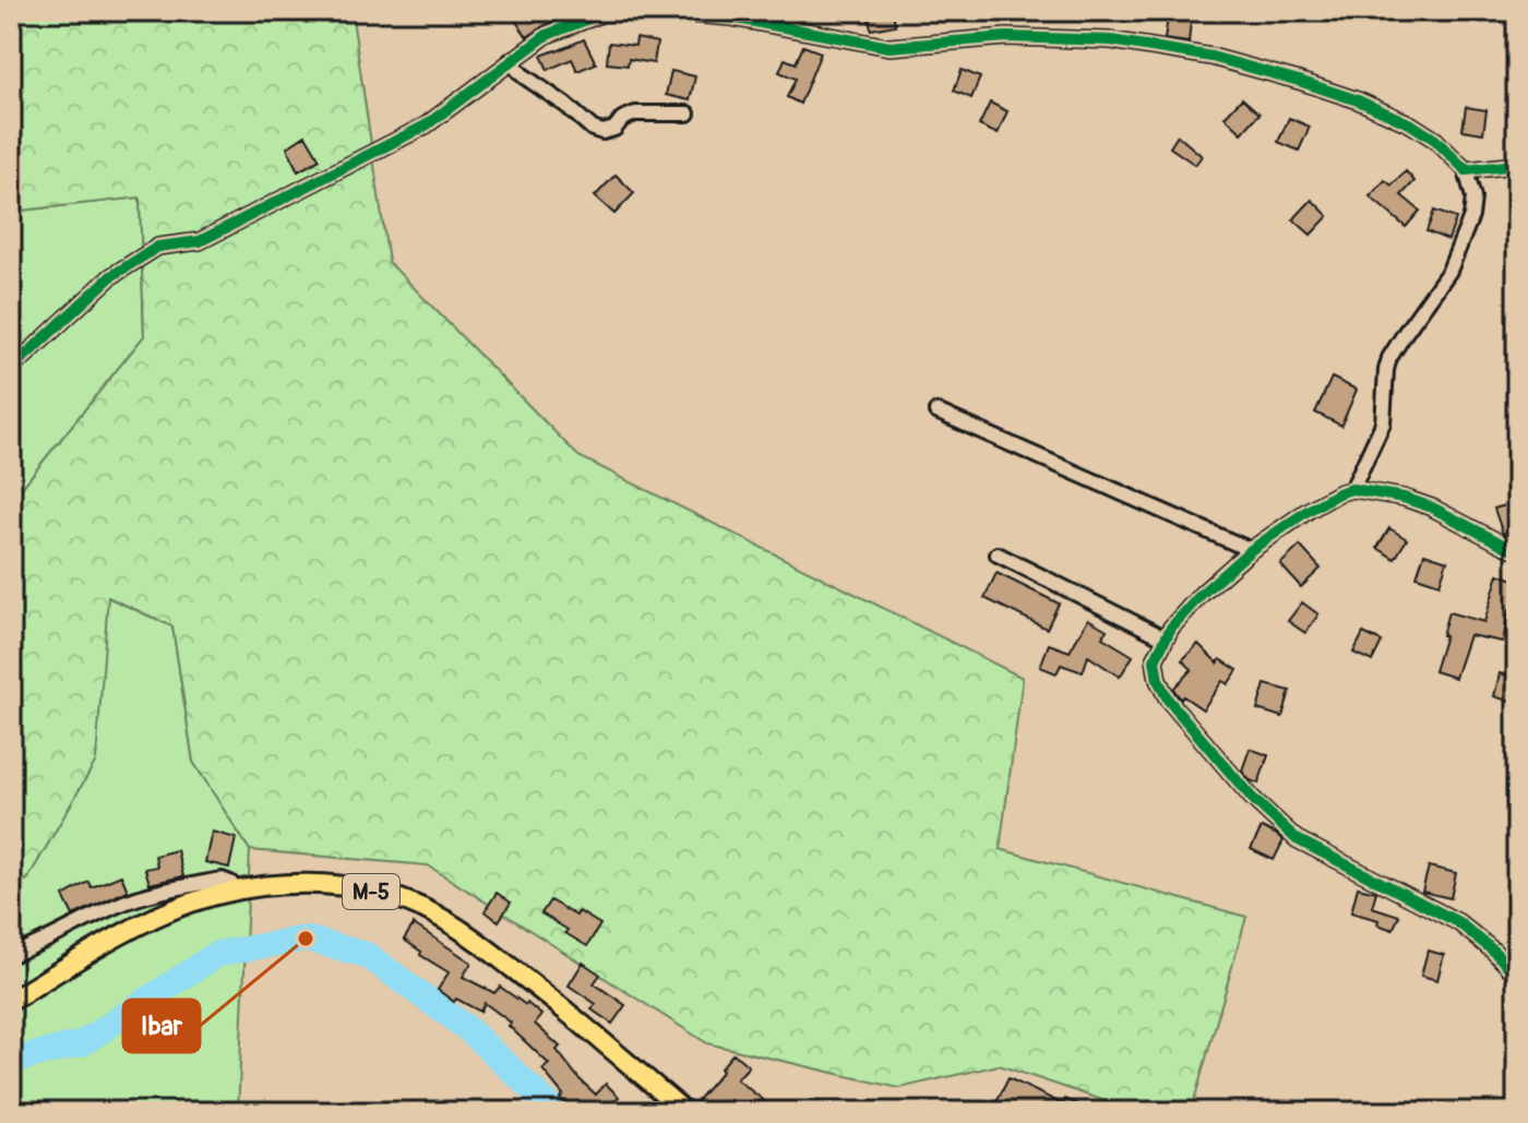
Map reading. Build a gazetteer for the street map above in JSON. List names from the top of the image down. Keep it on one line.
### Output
{"streets":{"main road":["M-5"]},"places":["Ibar"]}
